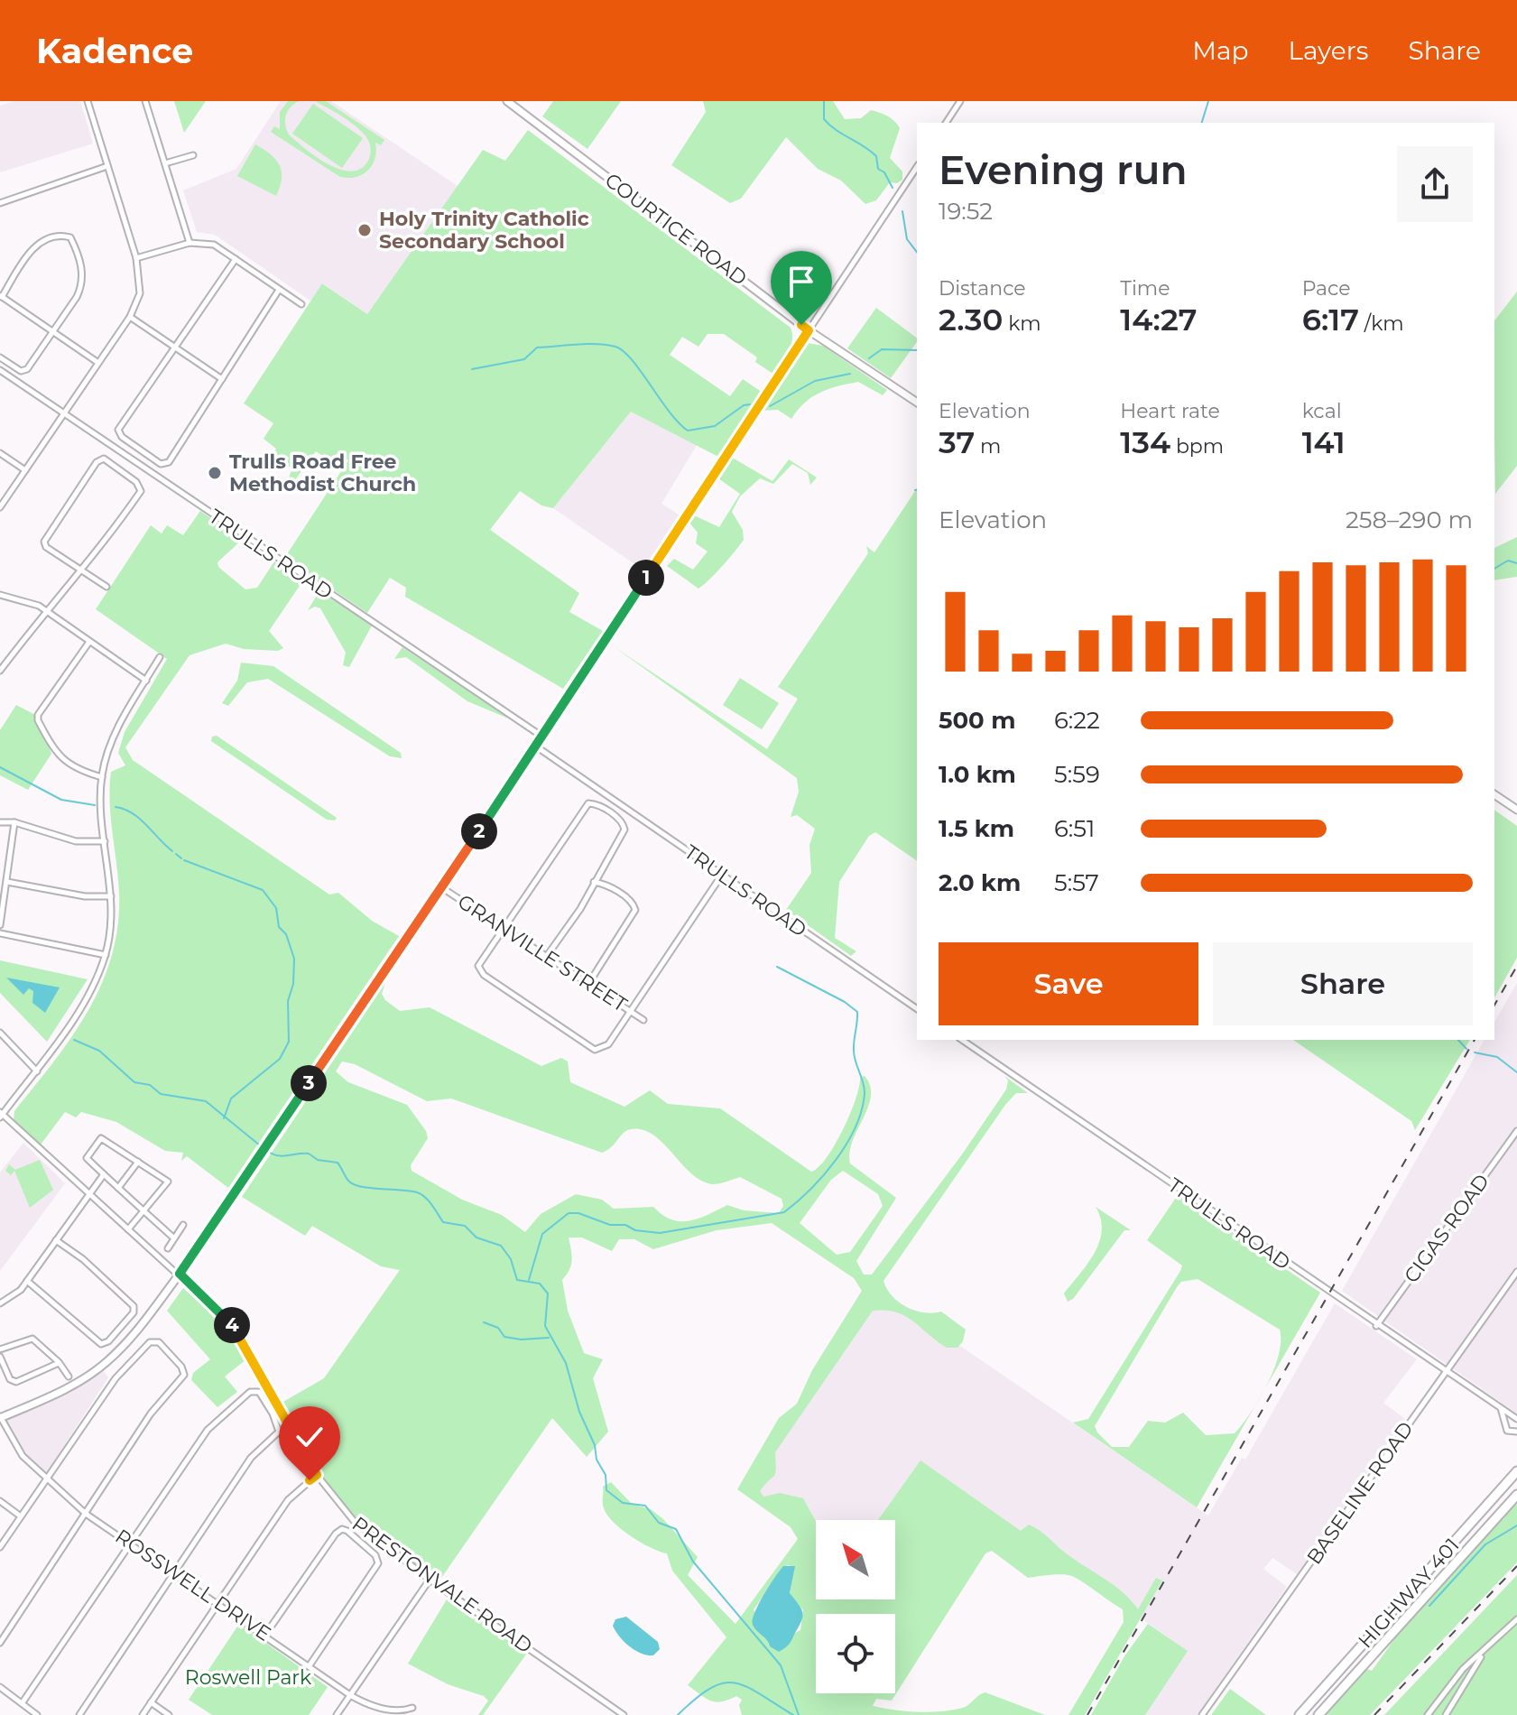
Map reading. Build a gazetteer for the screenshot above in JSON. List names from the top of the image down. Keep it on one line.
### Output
{"streets":{"highway":["HIGHWAY 401"],"main road":["COURTICE ROAD"],"street":["TRULLS ROAD","GRANVILLE STREET","CIGAS ROAD","BASELINE ROAD","ROSSWELL DRIVE","PRESTONVALE ROAD"]},"crossings":[["TRULLS ROAD","CIGAS ROAD"],["TRULLS ROAD","BASELINE ROAD"]],"parks":["Roswell Park"],"places":["Holy Trinity Catholic Secondary School","Trulls Road Free Methodist Church"],"north":"top left","page":{"header":"Kadence","nav":["Map","Layers","Share"],"heading":["Evening run","19:52"],"stats":[["Distance","2.30 km"],["Time","14:27"],["Pace","6:17 /km"],["Elevation","37 m"],["Heart rate","134 bpm"],["kcal","141"]],"chart":["Elevation","258–290 m"],"pins":["1","2","3","4"],"list":[{"name":"500 m","note":"6:22"},{"name":"1.0 km","note":"5:59"},{"name":"1.5 km","note":"6:51"},{"name":"2.0 km","note":"5:57"}],"buttons":["Save","Share"]}}
